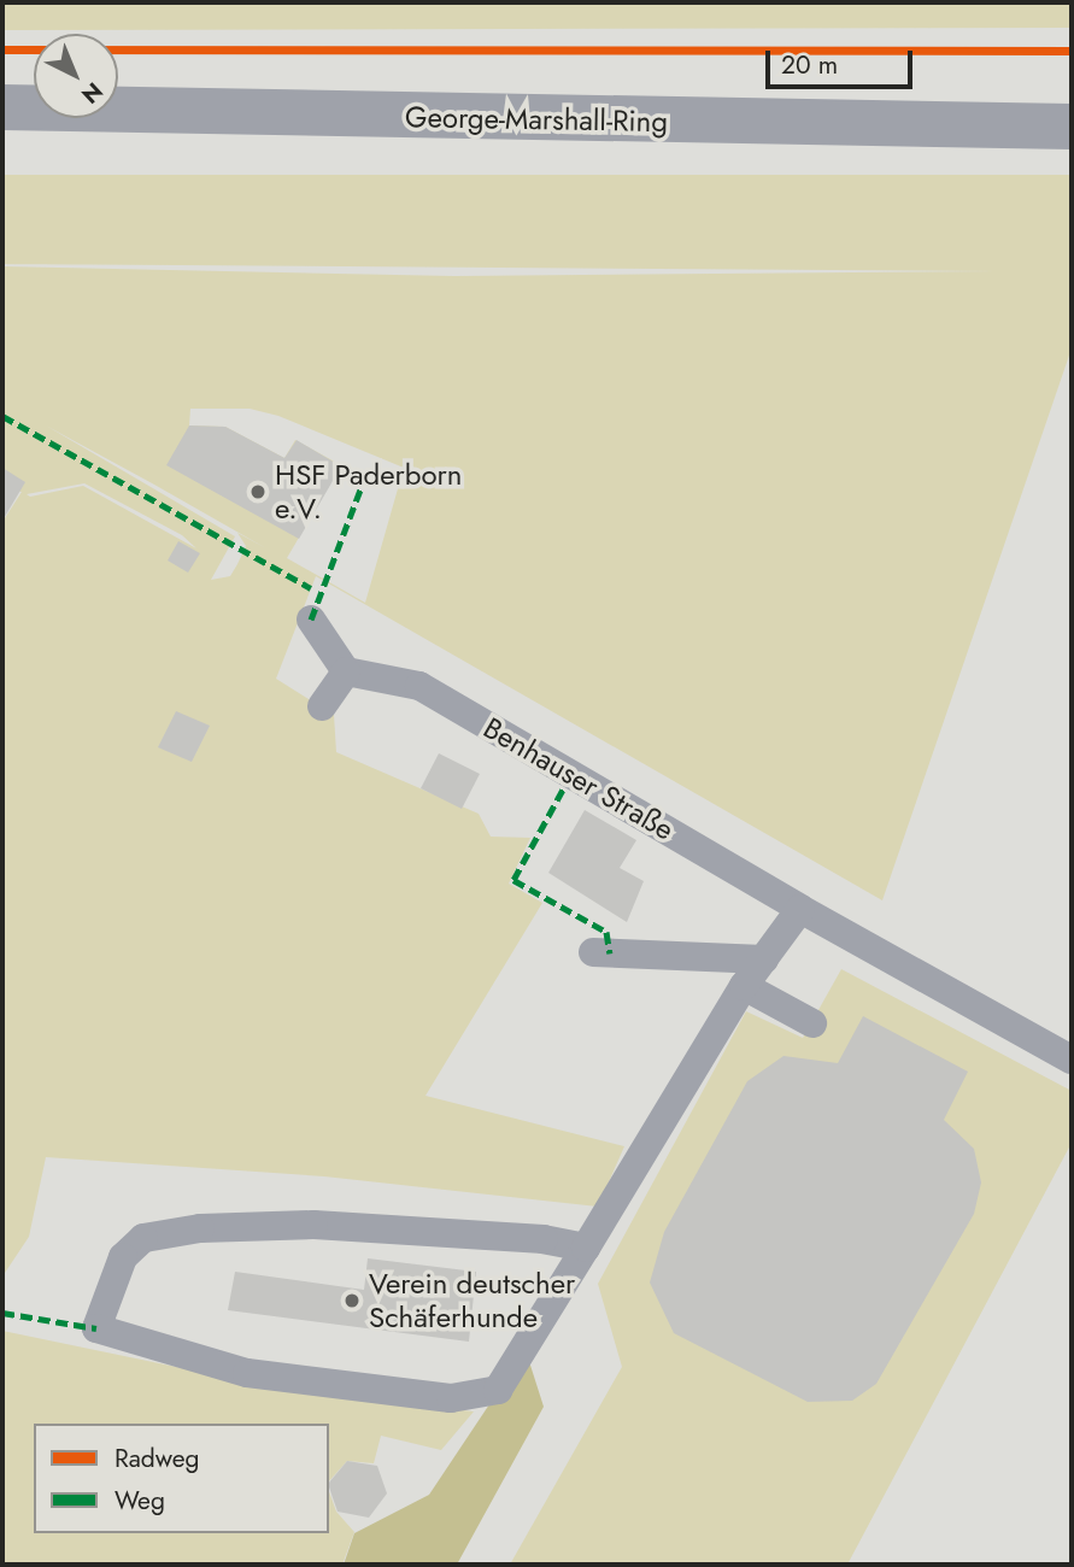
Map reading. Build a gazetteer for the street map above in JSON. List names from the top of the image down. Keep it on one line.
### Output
{"streets":{"main road":["George-Marshall-Ring"],"lane":["Benhauser Straße"]},"places":["HSF Paderborn e.V.","Verein deutscher Schäferhunde"],"legend":["Radweg","Weg"],"scale_bar":"20 m","north":"bottom right"}
